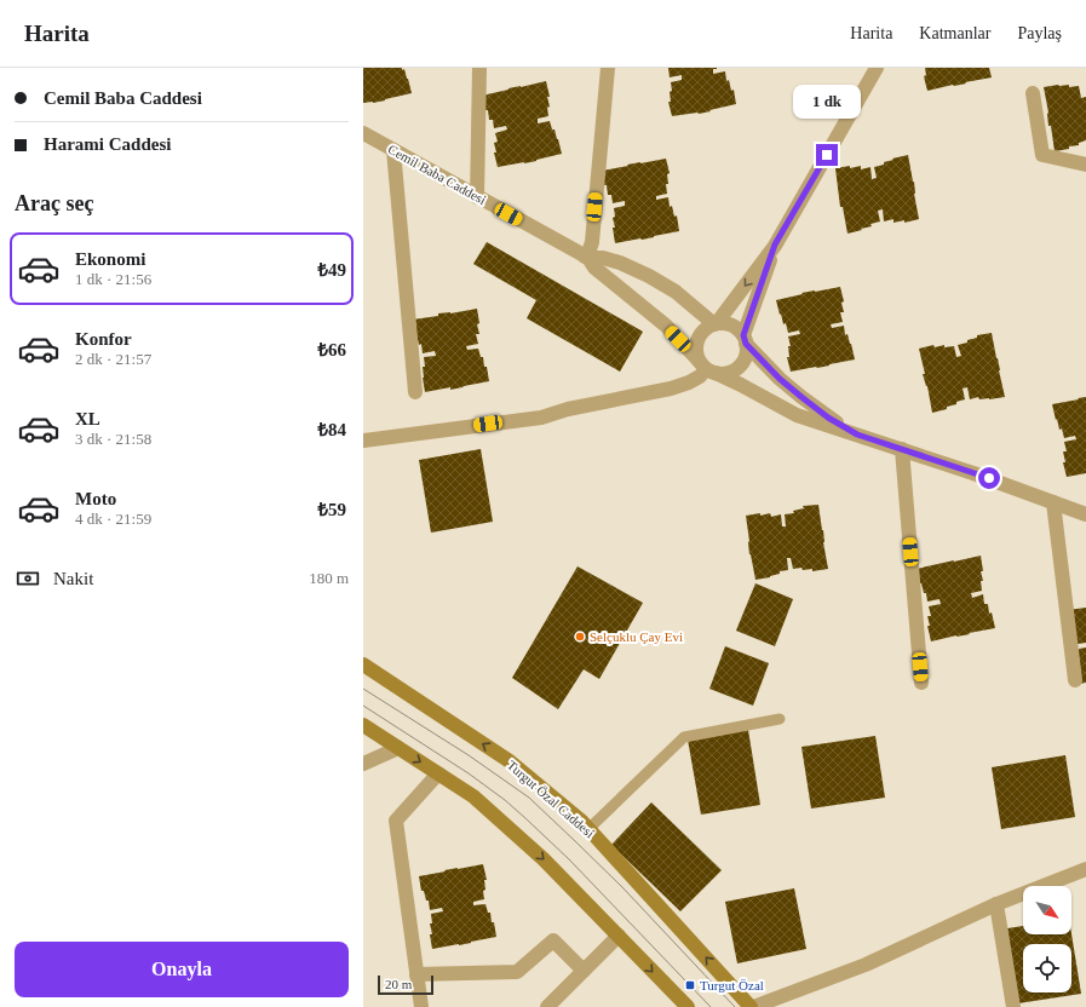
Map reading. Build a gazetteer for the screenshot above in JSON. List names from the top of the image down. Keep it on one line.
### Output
{"streets":{"street":["Cemil Baba Caddesi","Turgut Özal Caddesi"]},"places":{"other":["Selçuklu Çay Evi"],"transit":["Turgut Özal"]},"scale_bar":"20 m","north":"bottom right","page":{"header":"Harita","nav":["Harita","Katmanlar","Paylaş"],"banner":["Cemil Baba Caddesi","Harami Caddesi"],"bubble":"1 dk","heading":"Araç seç","list":[{"name":"Ekonomi","note":"1 dk · 21:56","value":"₺49"},{"name":"Konfor","note":"2 dk · 21:57","value":"₺66"},{"name":"XL","note":"3 dk · 21:58","value":"₺84"},{"name":"Moto","note":"4 dk · 21:59","value":"₺59"}],"pay":["Nakit","180 m"],"buttons":"Onayla","scale":"20 m"}}
